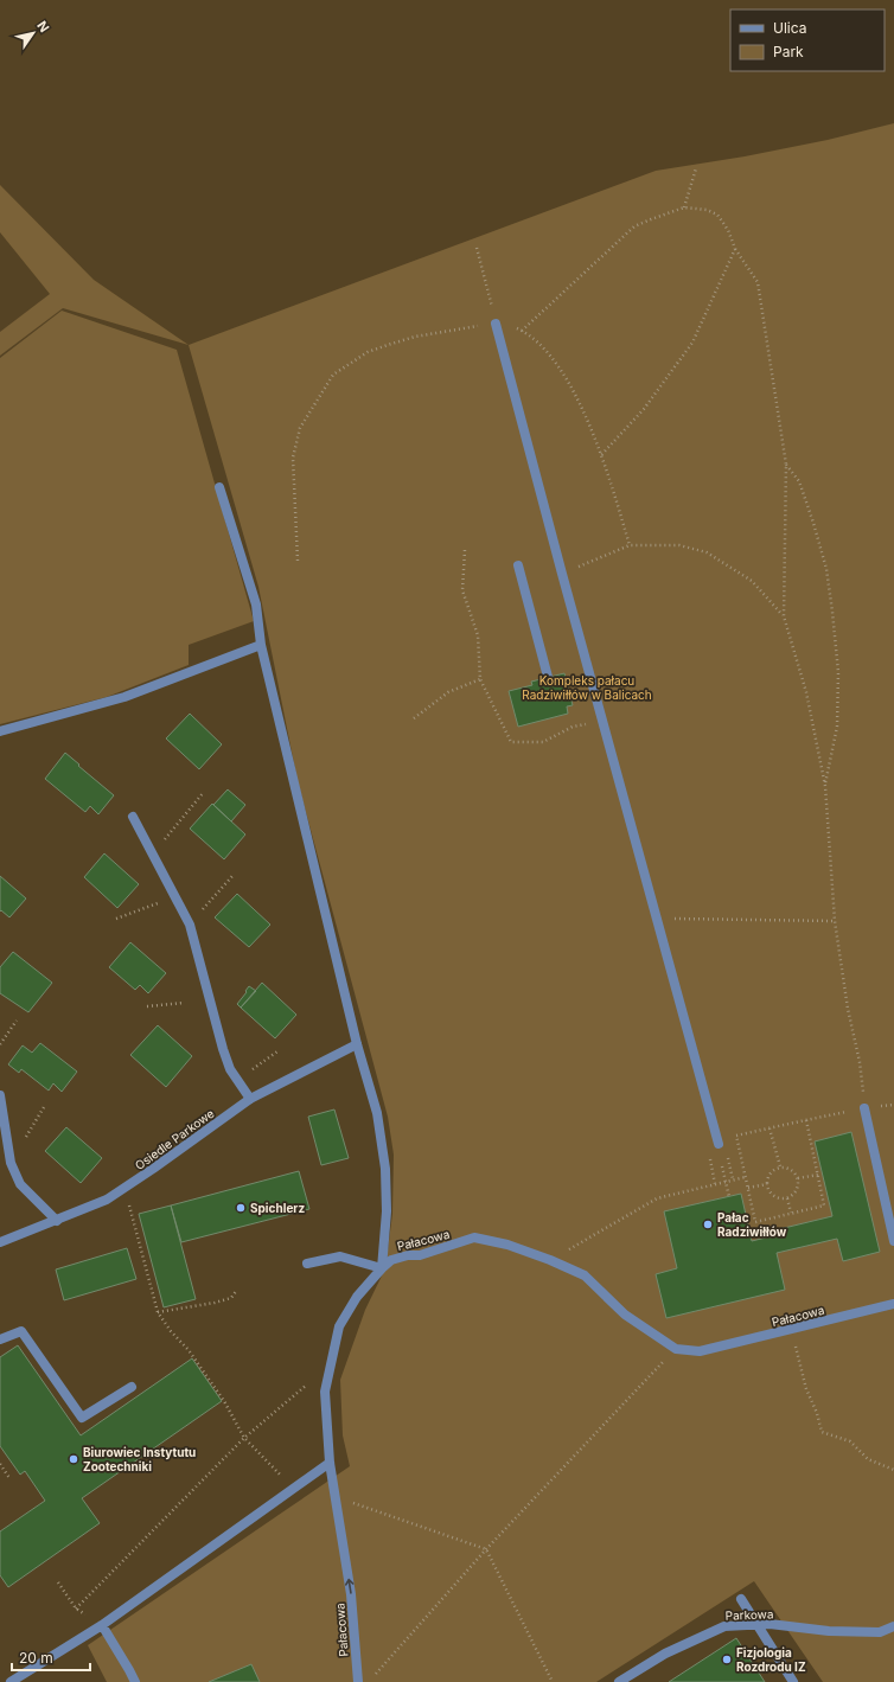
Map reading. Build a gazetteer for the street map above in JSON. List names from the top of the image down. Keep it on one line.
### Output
{"streets":{"street":["Osiedle Parkowe","Pałacowa","Parkowa"]},"parks":["Kompleks pałacu Radziwiłłów w Balicach"],"places":["Spichlerz","Pałac Radziwiłłów","Biurowiec Instytutu Zootechniki","Fizjologia Rozdrodu IZ"],"legend":["Ulica","Park"],"scale_bar":"20 m","north":"top right"}
